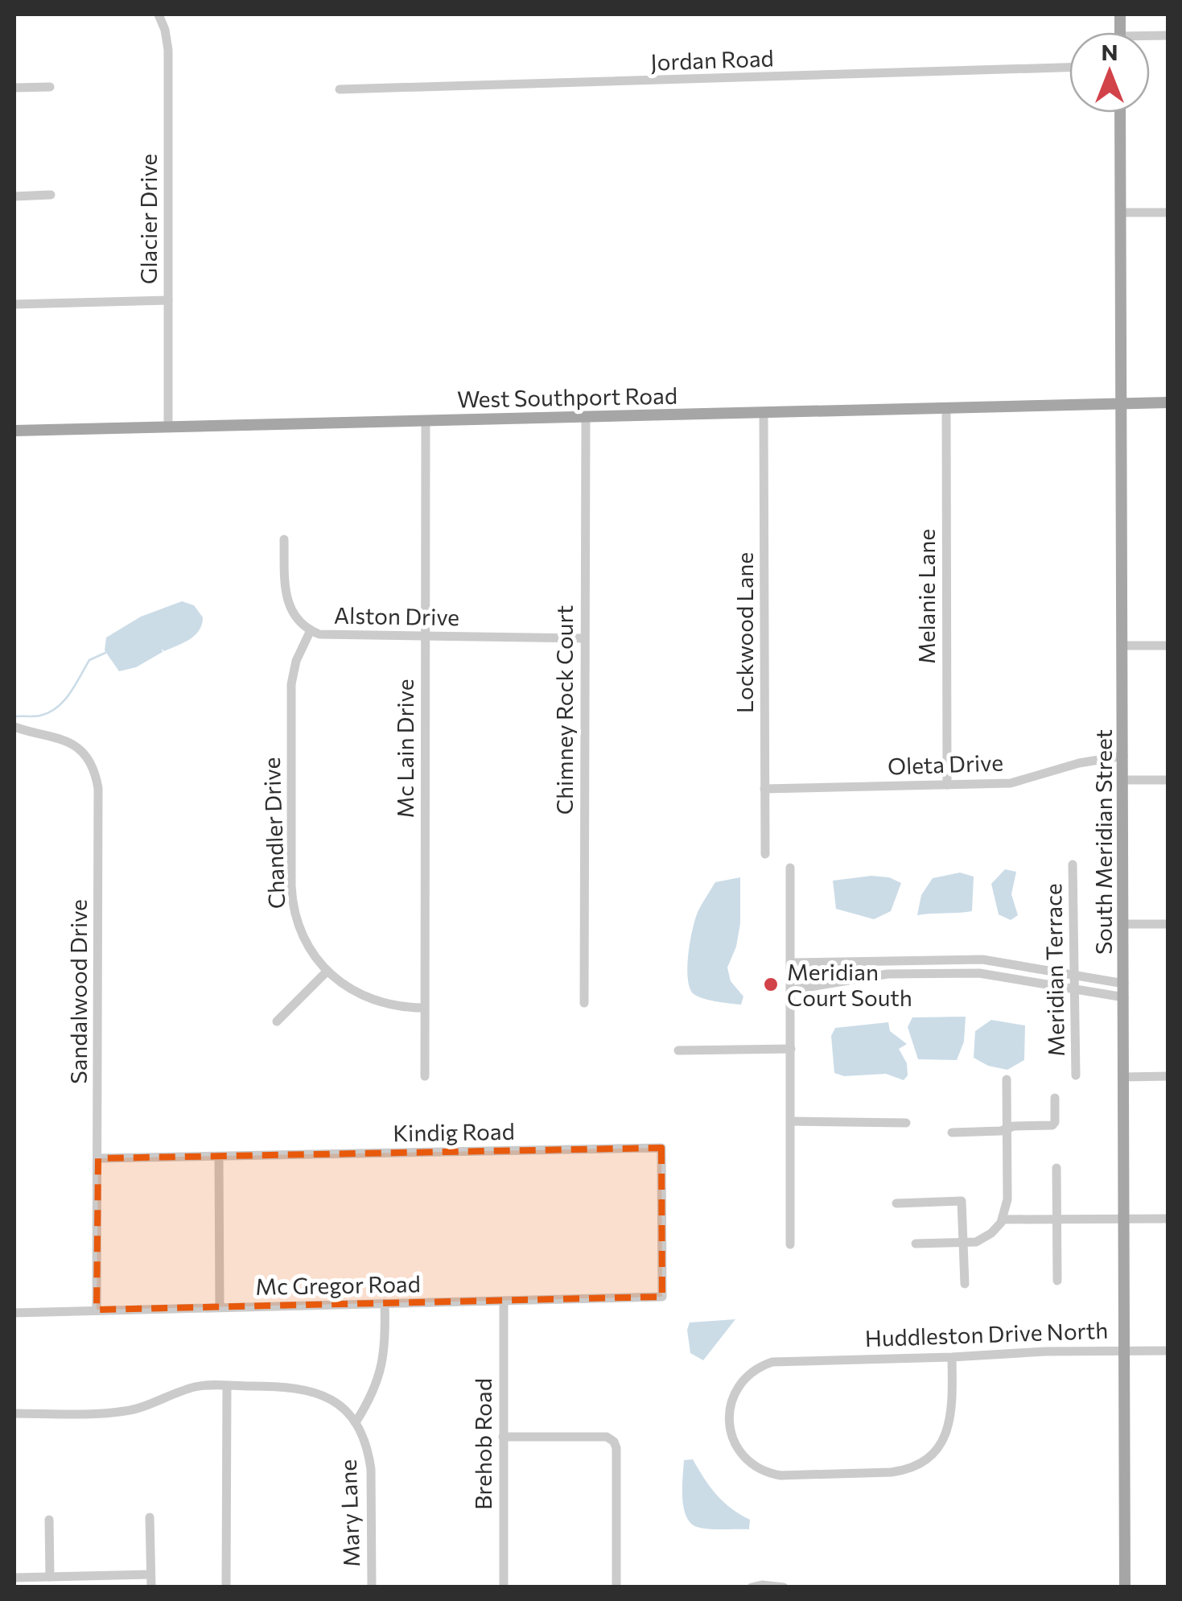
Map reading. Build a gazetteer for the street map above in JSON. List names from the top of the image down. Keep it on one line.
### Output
{"streets":{"main road":["West Southport Road","South Meridian Street"],"street":["Jordan Road","Glacier Drive","Melanie Lane","Alston Drive","Lockwood Lane","Chimney Rock Court","Mc Lain Drive","Oleta Drive","Chandler Drive","Meridian Terrace","Sandalwood Drive","Kindig Road","Mc Gregor Road","Huddleston Drive North","Brehob Road","Mary Lane"]},"crossings":[["Glacier Drive","West Southport Road"],["West Southport Road","Melanie Lane"],["West Southport Road","Lockwood Lane"],["West Southport Road","Chimney Rock Court"],["West Southport Road","Mc Lain Drive"],["West Southport Road","South Meridian Street"],["Melanie Lane","Oleta Drive"],["Alston Drive","Chimney Rock Court"],["Alston Drive","Mc Lain Drive"],["Alston Drive","Chandler Drive"],["Lockwood Lane","Oleta Drive"],["Mc Lain Drive","Chandler Drive"],["Oleta Drive","South Meridian Street"],["South Meridian Street","Huddleston Drive North"],["Sandalwood Drive","Kindig Road"],["Sandalwood Drive","Mc Gregor Road"],["Kindig Road","Mc Gregor Road"],["Mc Gregor Road","Brehob Road"]],"places":["Meridian Court South"],"north":"top"}
